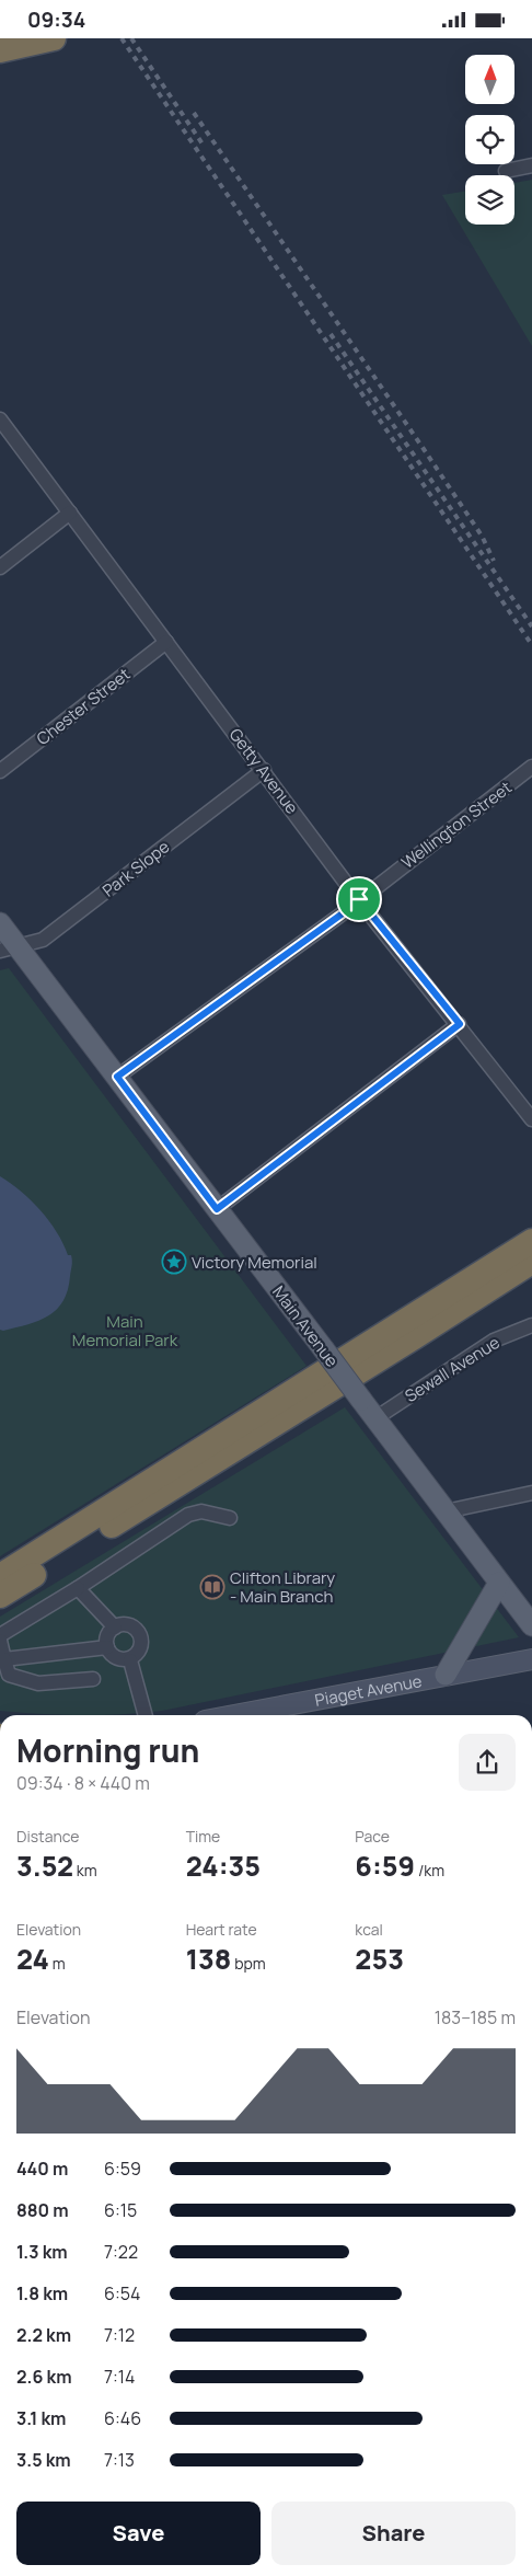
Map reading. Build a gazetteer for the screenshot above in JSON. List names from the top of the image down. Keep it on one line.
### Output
{"streets":{"main road":["Main Avenue"],"street":["Chester Street","Getty Avenue","Wellington Street","Park Slope","Sewall Avenue","Piaget Avenue"]},"crossings":[["Chester Street","Getty Avenue"],["Getty Avenue","Wellington Street"],["Getty Avenue","Park Slope"],["Wellington Street","Main Avenue"],["Park Slope","Main Avenue"],["Main Avenue","Sewall Avenue"]],"parks":["Main Memorial Park"],"places":{"place":["Victory Memorial"],"library":["Clifton Library - Main Branch"]},"north":"top","page":{"status":"09:34","heading":["Morning run","09:34 · 8 × 440 m"],"stats":[["Distance","3.52 km"],["Time","24:35"],["Pace","6:59 /km"],["Elevation","24 m"],["Heart rate","138 bpm"],["kcal","253"]],"chart":["Elevation","183–185 m"],"list":[{"name":"440 m","note":"6:59"},{"name":"880 m","note":"6:15"},{"name":"1.3 km","note":"7:22"},{"name":"1.8 km","note":"6:54"},{"name":"2.2 km","note":"7:12"},{"name":"2.6 km","note":"7:14"},{"name":"3.1 km","note":"6:46"},{"name":"3.5 km","note":"7:13"}],"buttons":["Save","Share"]}}
